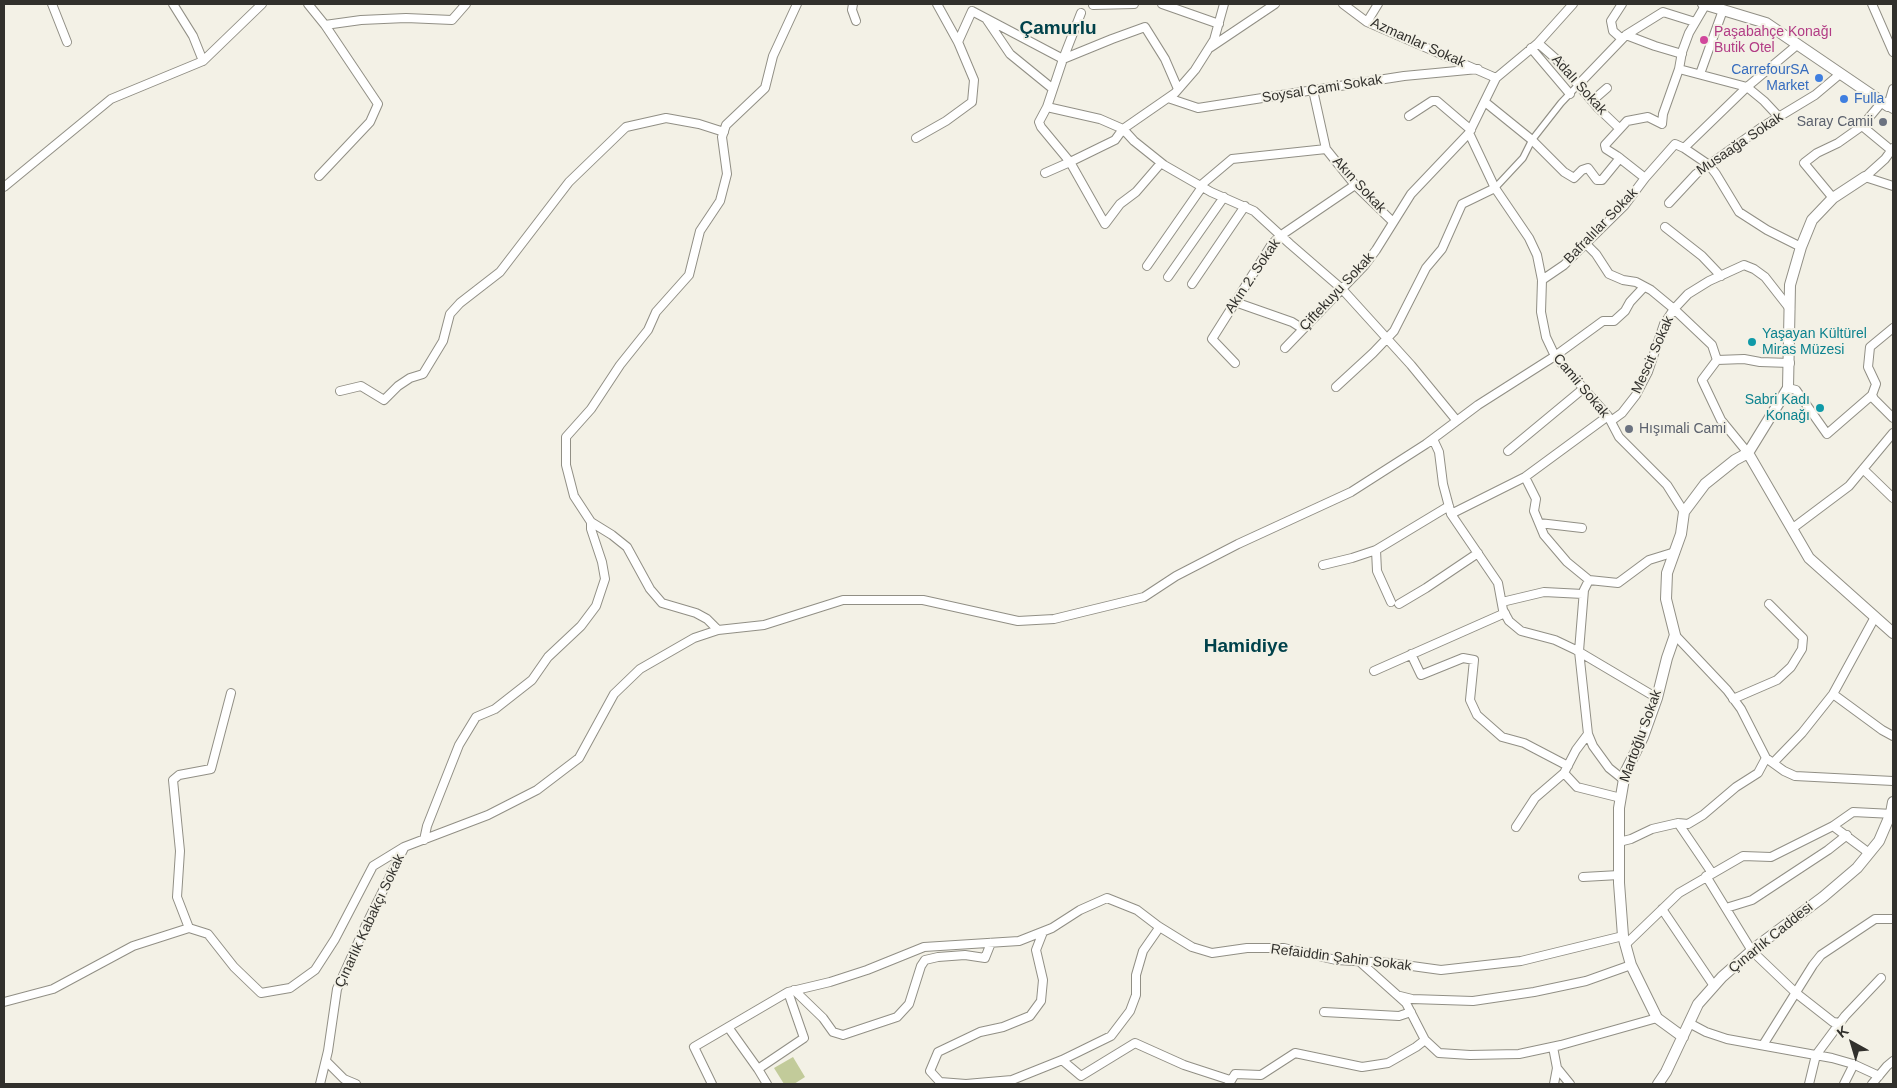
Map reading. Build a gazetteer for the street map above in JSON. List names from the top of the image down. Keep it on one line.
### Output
{"streets":{"street":["Azmanlar Sokak","Adalı Sokak","Soysal Cami Sokak","Musaağa Sokak","Akın Sokak","Bafralılar Sokak","Akın 2. Sokak","Çiftekuyu Sokak","Mescit Sokak","Camii Sokak","Martoğlu Sokak","Çınarlık Kabakçı Sokak","Çınarlık Caddesi","Refaiddin Şahin Sokak"]},"crossings":[["Azmanlar Sokak","Soysal Cami Sokak"],["Azmanlar Sokak","Çiftekuyu Sokak"],["Adalı Sokak","Çiftekuyu Sokak"],["Soysal Cami Sokak","Akın Sokak"],["Akın Sokak","Akın 2. Sokak"],["Akın Sokak","Çiftekuyu Sokak"],["Bafralılar Sokak","Camii Sokak"],["Çiftekuyu Sokak","Camii Sokak"],["Mescit Sokak","Camii Sokak"],["Martoğlu Sokak","Refaiddin Şahin Sokak"]],"districts":["Çamurlu","Hamidiye"],"places":["Paşabahçe Konağı Butik Otel","CarrefourSA Market","Fulla","Saray Camii","Yaşayan Kültürel Miras Müzesi","Sabri Kadı Konağı","Hışımali Cami"],"north":"top left"}
